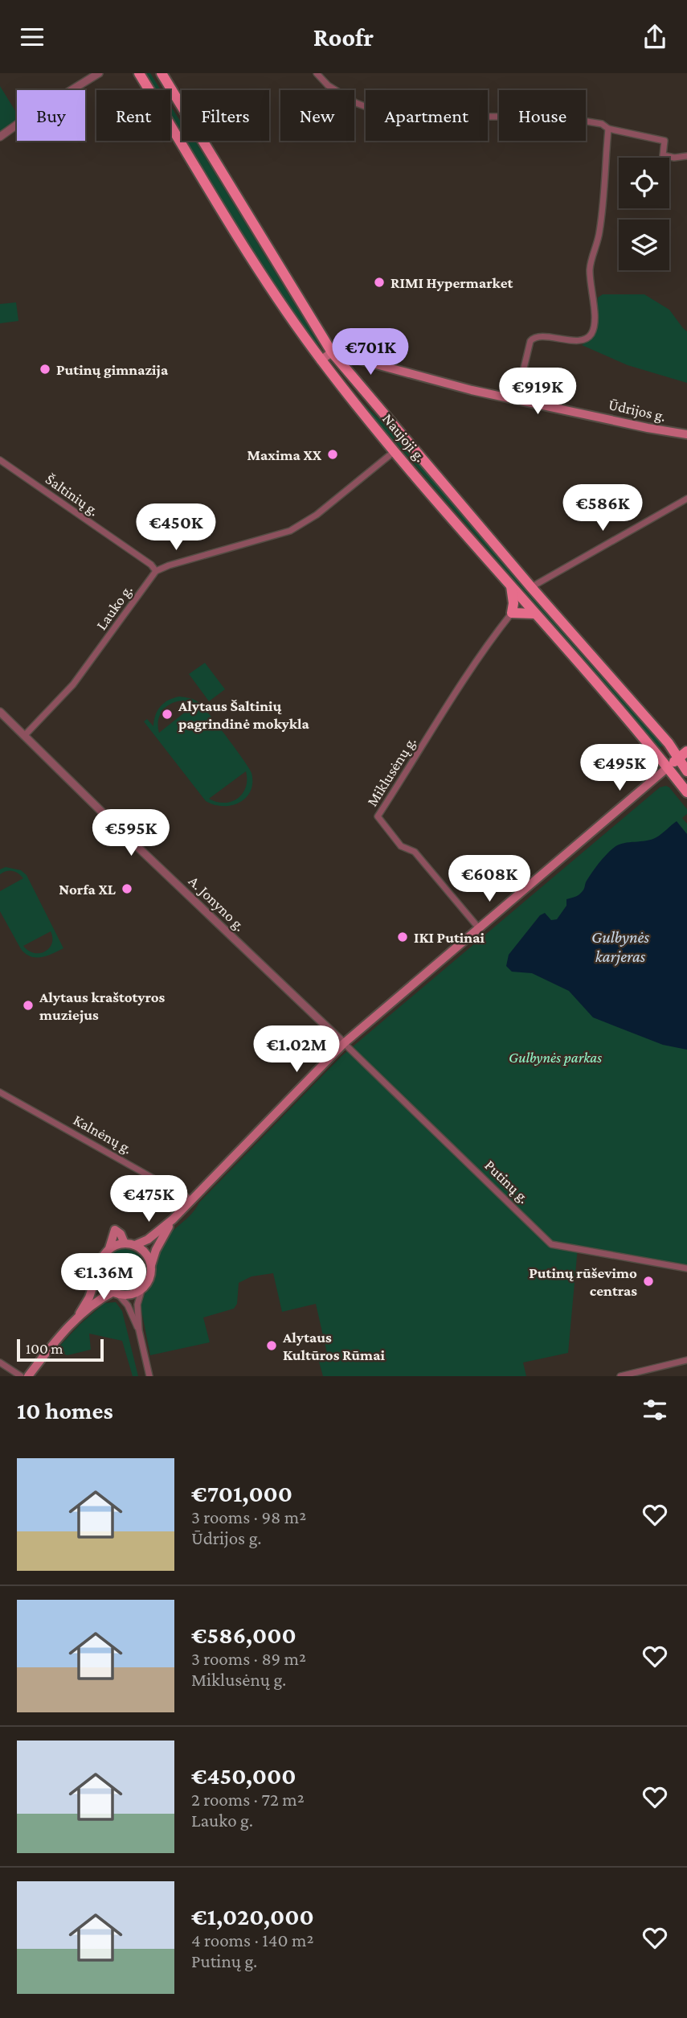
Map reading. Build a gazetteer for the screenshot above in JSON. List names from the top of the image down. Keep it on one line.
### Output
{"streets":{"main road":["Ūdrijos g.","Naujoji g."],"street":["Šaltinių g.","Lauko g.","Miklusėnų g.","A. Jonyno g.","Kalnėnų g.","Putinų g."]},"crossings":[["Ūdrijos g.","Naujoji g."],["Šaltinių g.","Lauko g."],["Lauko g.","A. Jonyno g."],["A. Jonyno g.","Putinų g."]],"water":["Gulbynės karjeras"],"parks":["Gulbynės parkas"],"places":["RIMI Hypermarket","Putinų gimnazija","Maxima XX","Alytaus Šaltinių pagrindinė mokykla","Norfa XL","IKI Putinai","Alytaus kraštotyros muziejus","Putinų rūševimo centras","Alytaus Kultūros Rūmai"],"scale_bar":"100 m","page":{"header":"Roofr","chip":["Buy","Rent","Filters","New","Apartment","House"],"price":["€701K","€919K","€586K","€450K","€495K","€595K","€608K","€1.02M","€475K","€1.36M"],"scale":"100 m","heading":"10 homes","list":[{"name":"€701,000","note":"3 rooms · 98 m² · Ūdrijos g."},{"name":"€586,000","note":"3 rooms · 89 m² · Miklusėnų g."},{"name":"€450,000","note":"2 rooms · 72 m² · Lauko g."},{"name":"€1,020,000","note":"4 rooms · 140 m² · Putinų g."}]}}
